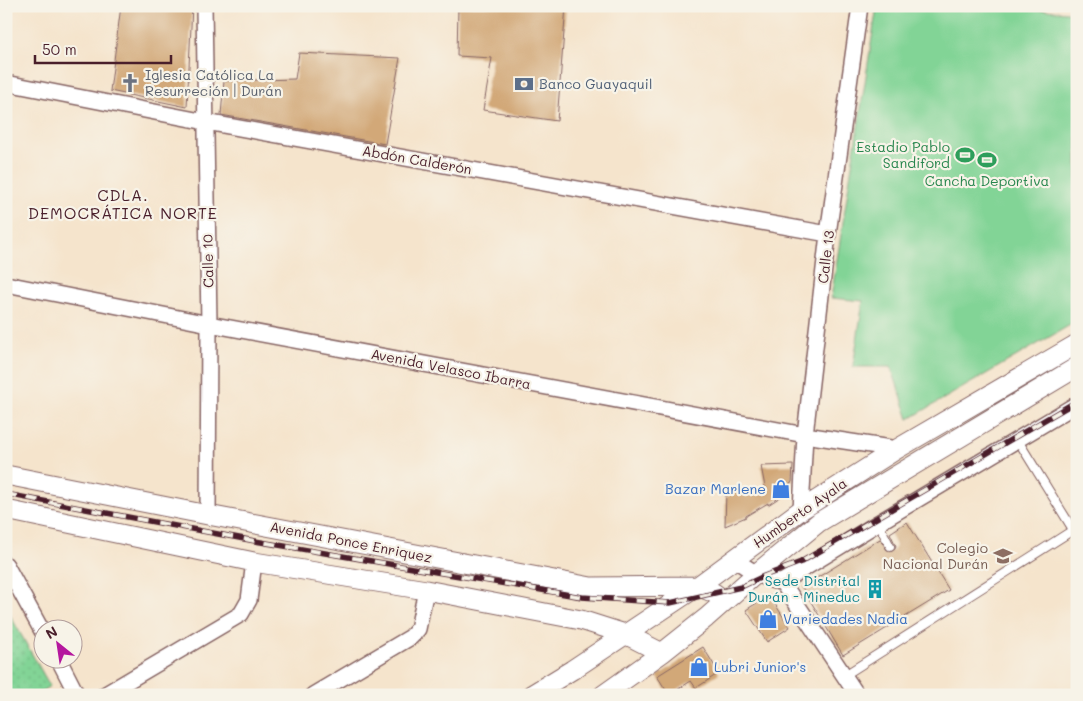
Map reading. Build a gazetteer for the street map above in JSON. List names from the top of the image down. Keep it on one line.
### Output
{"streets":{"street":["Abdón Calderón","Calle 13","Calle 10","Avenida Velasco Ibarra","Humberto Ayala","Avenida Ponce Enriquez"]},"crossings":[["Abdón Calderón","Calle 13"],["Abdón Calderón","Calle 10"],["Calle 13","Avenida Velasco Ibarra"],["Calle 13","Humberto Ayala"],["Calle 10","Avenida Velasco Ibarra"],["Calle 10","Avenida Ponce Enriquez"],["Avenida Velasco Ibarra","Humberto Ayala"],["Humberto Ayala","Avenida Ponce Enriquez"]],"districts":["CDLA. DEMOCRÁTICA NORTE"],"places":{"church":["Iglesia Católica La Resurreción | Durán"],"bank":["Banco Guayaquil"],"sports":["Estadio Pablo Sandiford","Cancha Deportiva"],"shop":["Bazar Marlene","Variedades Nadia","Lubri Junior's"],"school or university":["Colegio Nacional Durán"],"building":["Sede Distrital Durán - Mineduc"]},"scale_bar":"50 m","north":"top left"}
